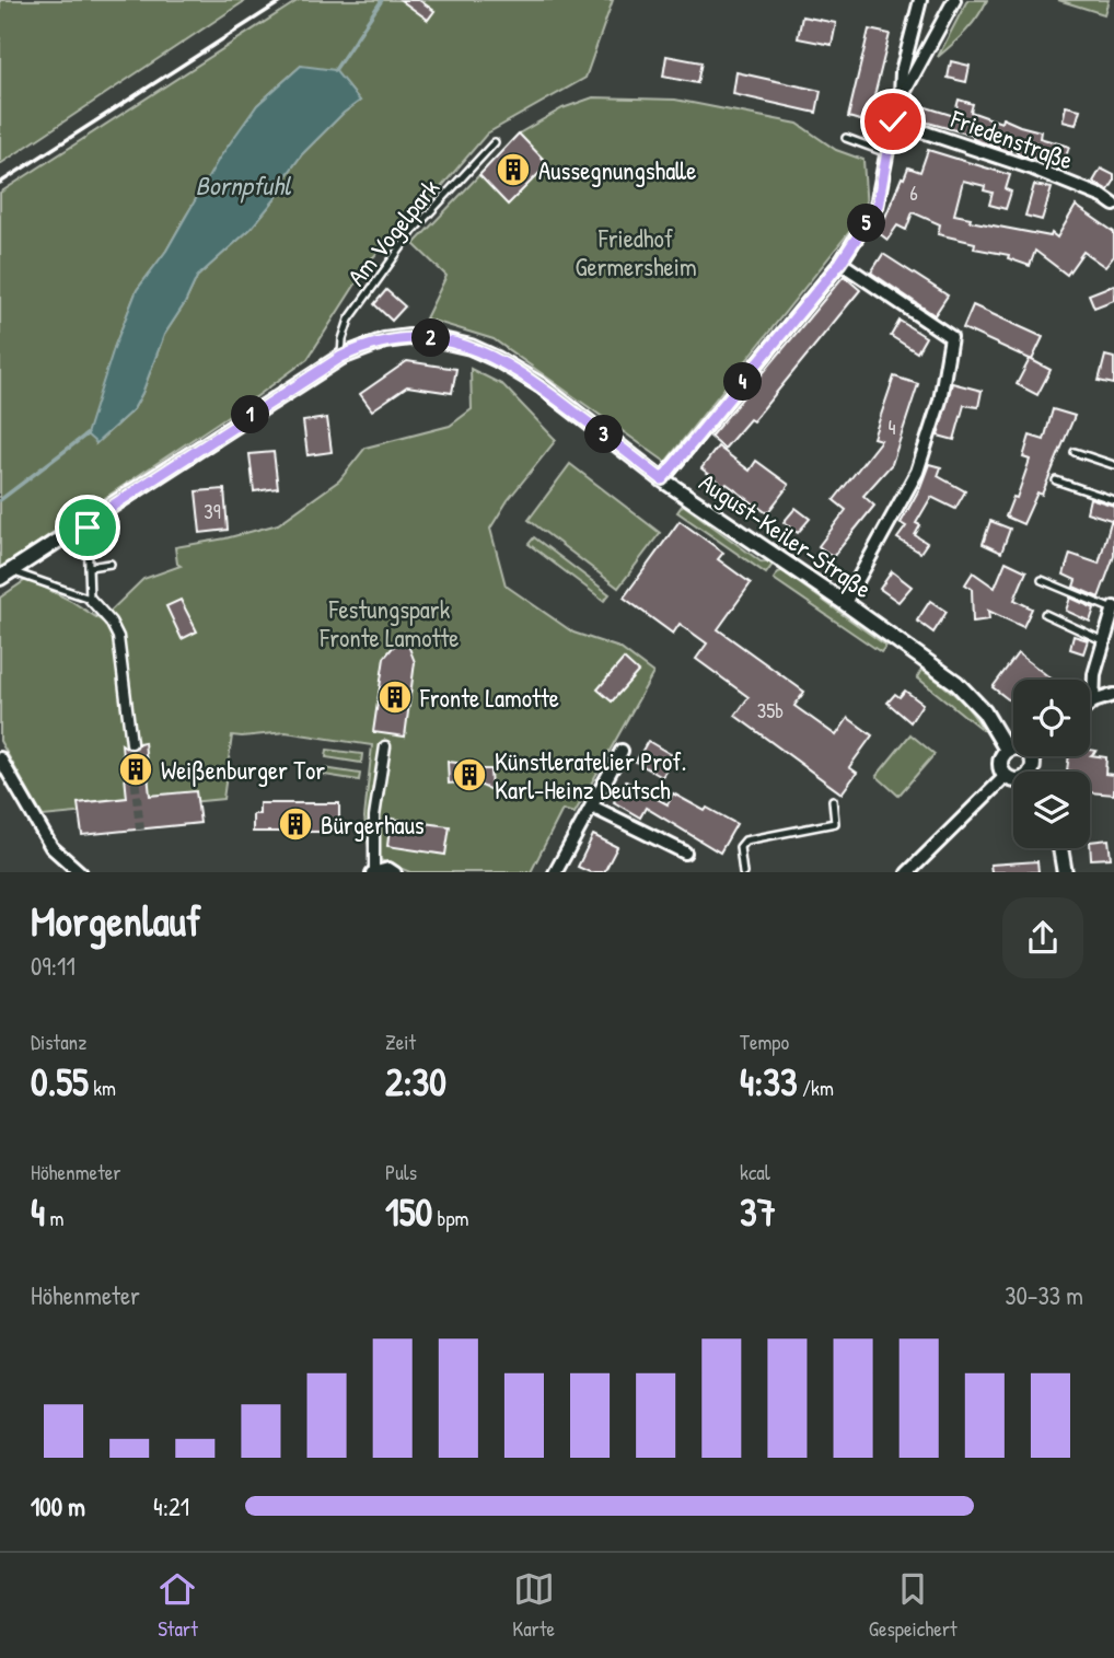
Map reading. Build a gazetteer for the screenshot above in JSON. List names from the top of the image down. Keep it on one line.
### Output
{"streets":{"street":["Friedenstraße","August-Keiler-Straße"],"lane":["Am Vogelpark"]},"crossings":[["Am Vogelpark","August-Keiler-Straße"]],"water":["Bornpfuhl"],"parks":["Friedhof Germersheim","Festungspark Fronte Lamotte"],"places":{"building":["Aussegnungshalle","Fronte Lamotte","Weißenburger Tor","Künstleratelier Prof. Karl-Heinz Deutsch","Bürgerhaus"]},"house_numbers":["6","4","39","35b"],"page":{"pins":["5","2","4","1","3"],"heading":["Morgenlauf","09:11"],"stats":[["Distanz","0.55 km"],["Zeit","2:30"],["Tempo","4:33 /km"],["Höhenmeter","4 m"],["Puls","150 bpm"],["kcal","37"]],"chart":["Höhenmeter","30–33 m"],"list":[{"name":"100 m","note":"4:21"}],"tabs":["Start","Karte","Gespeichert"]}}
